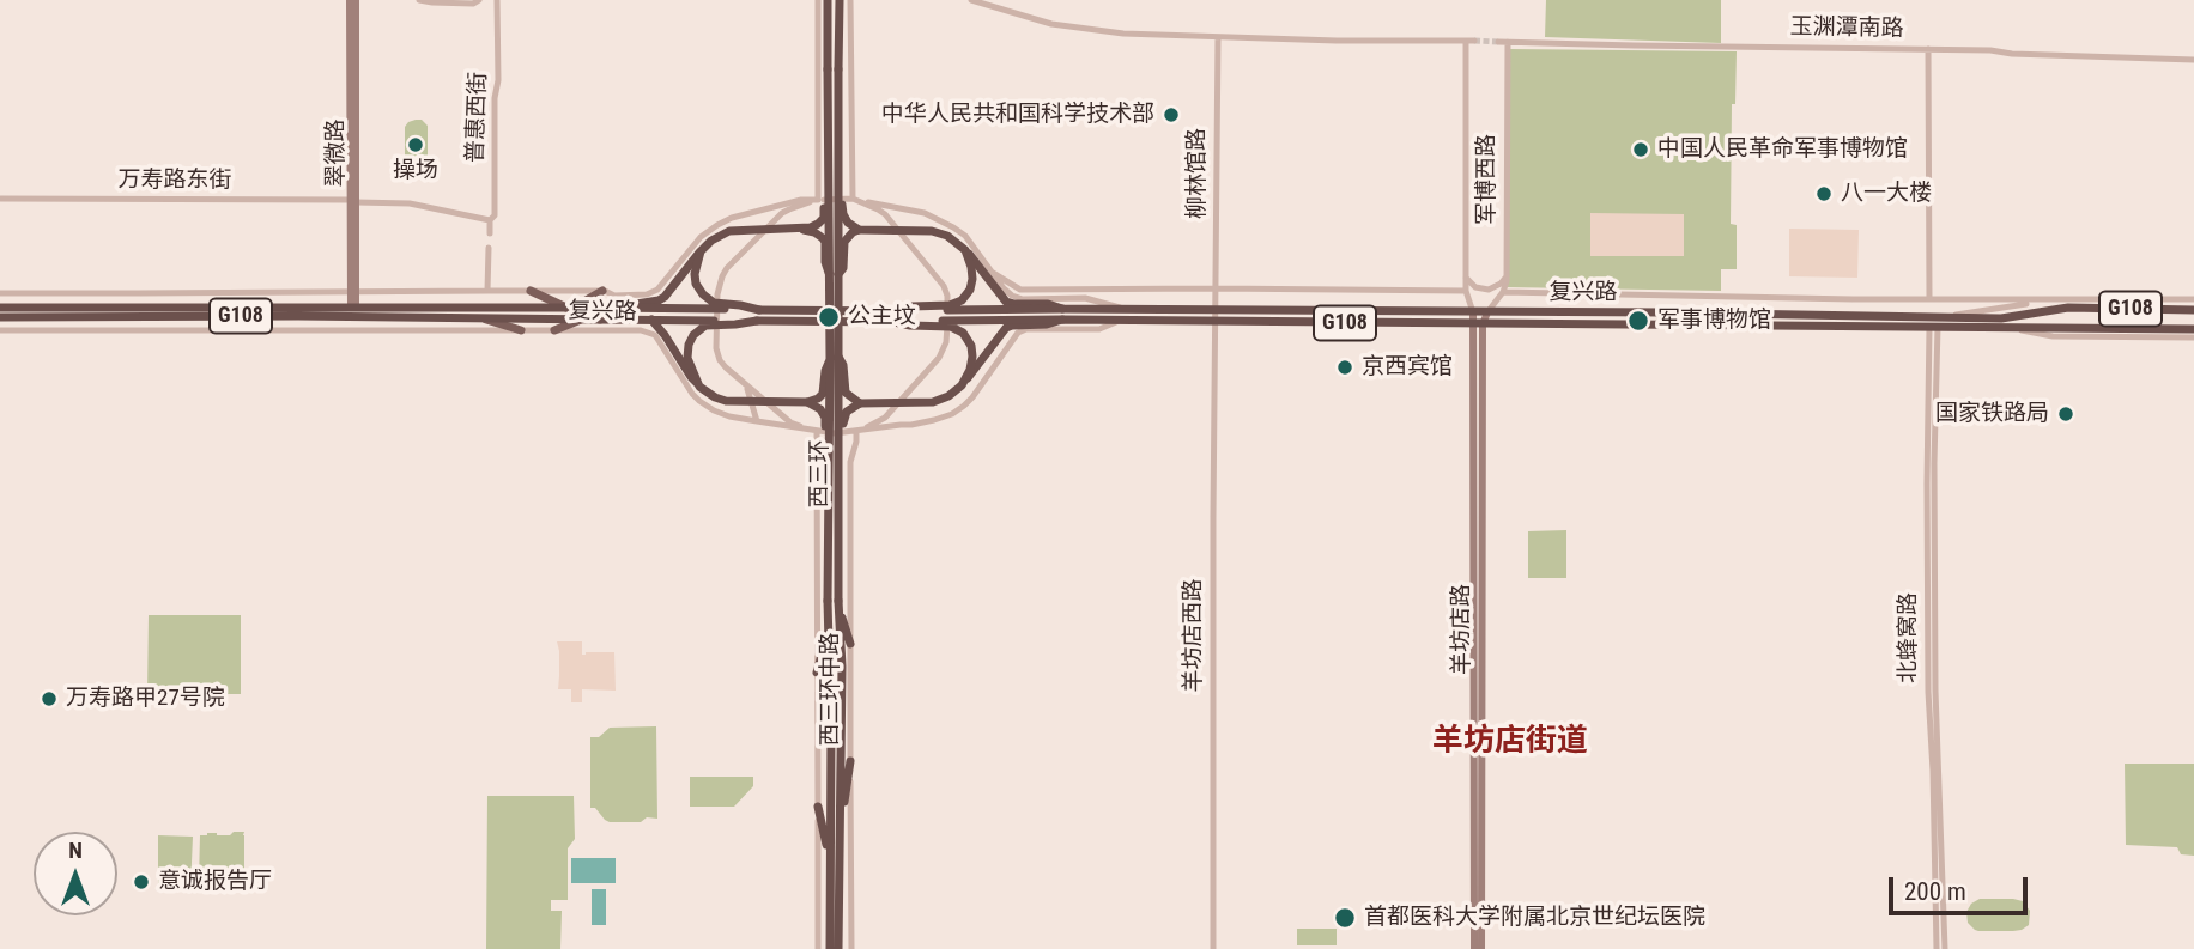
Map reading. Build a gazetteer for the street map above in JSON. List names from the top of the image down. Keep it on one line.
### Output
{"streets":{"highway":["复兴路","G108","西三环"],"main road":["翠微路","羊坊店路"],"street":["玉渊潭南路","普惠西街","柳林馆路","军博西路","万寿路东街","羊坊店西路","北蜂窝路","西三环中路"]},"crossings":[["玉渊潭南路","军博西路"],["普惠西街","万寿路东街"],["翠微路","万寿路东街"],["翠微路","复兴路"],["柳林馆路","复兴路"],["柳林馆路","羊坊店西路"],["军博西路","复兴路"],["军博西路","羊坊店路"],["复兴路","羊坊店路"],["复兴路","羊坊店西路"],["复兴路","北蜂窝路"],["复兴路","西三环中路"]],"districts":["羊坊店街道"],"places":["中华人民共和国科学技术部","操场","中国人民革命军事博物馆","八一大楼","公主坟","军事博物馆","京西宾馆","国家铁路局","万寿路甲27号院","意诚报告厅","首都医科大学附属北京世纪坛医院"],"scale_bar":"200 m","north":"top"}
